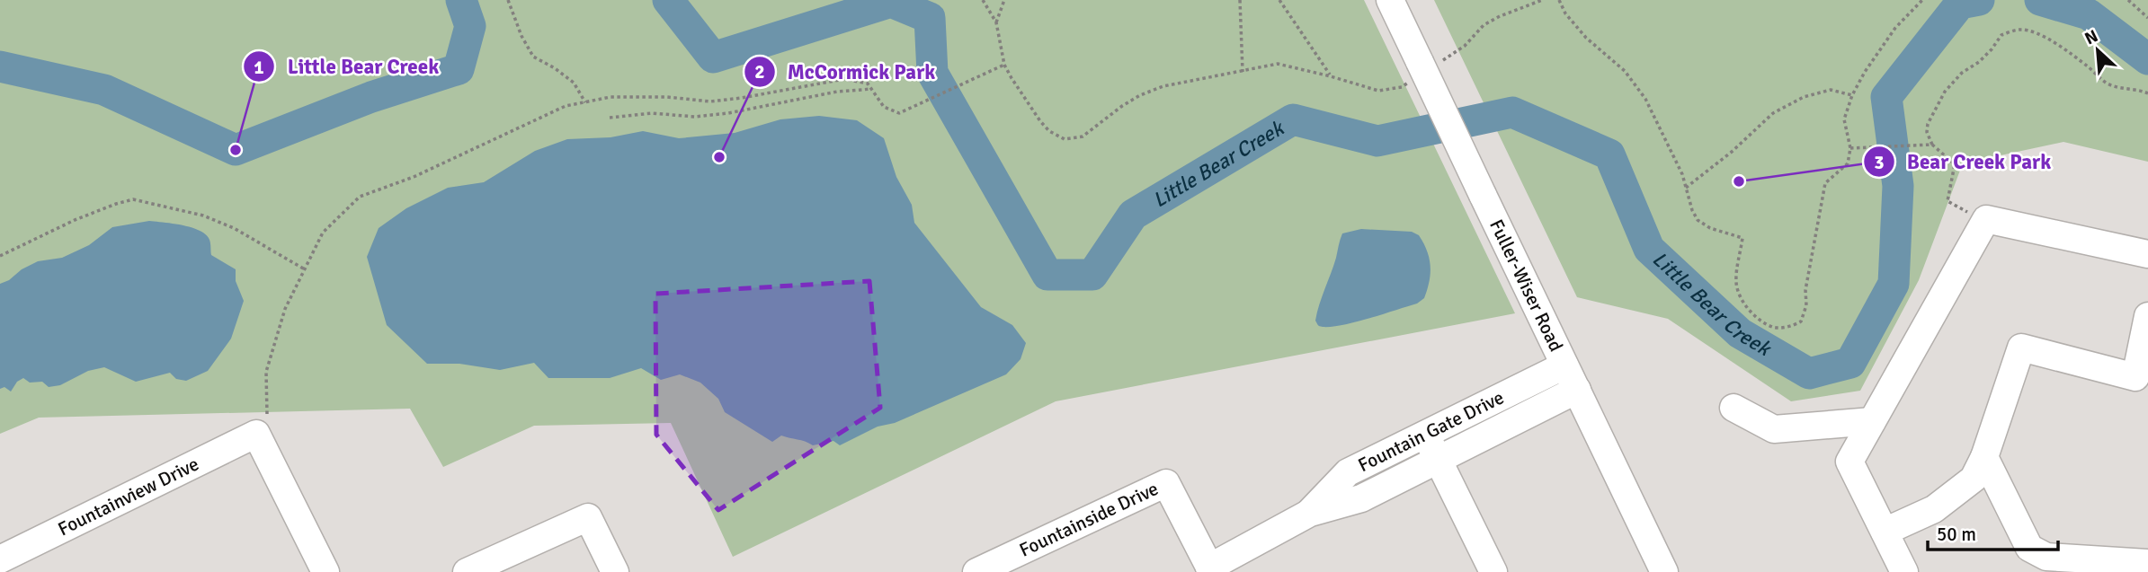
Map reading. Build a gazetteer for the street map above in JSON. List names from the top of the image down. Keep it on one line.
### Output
{"streets":{"street":["Fuller-Wiser Road","Fountain Gate Drive","Fountainview Drive","Fountainside Drive"]},"crossings":[["Fuller-Wiser Road","Fountain Gate Drive"],["Fountain Gate Drive","Fountainside Drive"]],"water":["Little Bear Creek"],"places":["Little Bear Creek","McCormick Park","Bear Creek Park"],"scale_bar":"50 m","north":"top left"}
